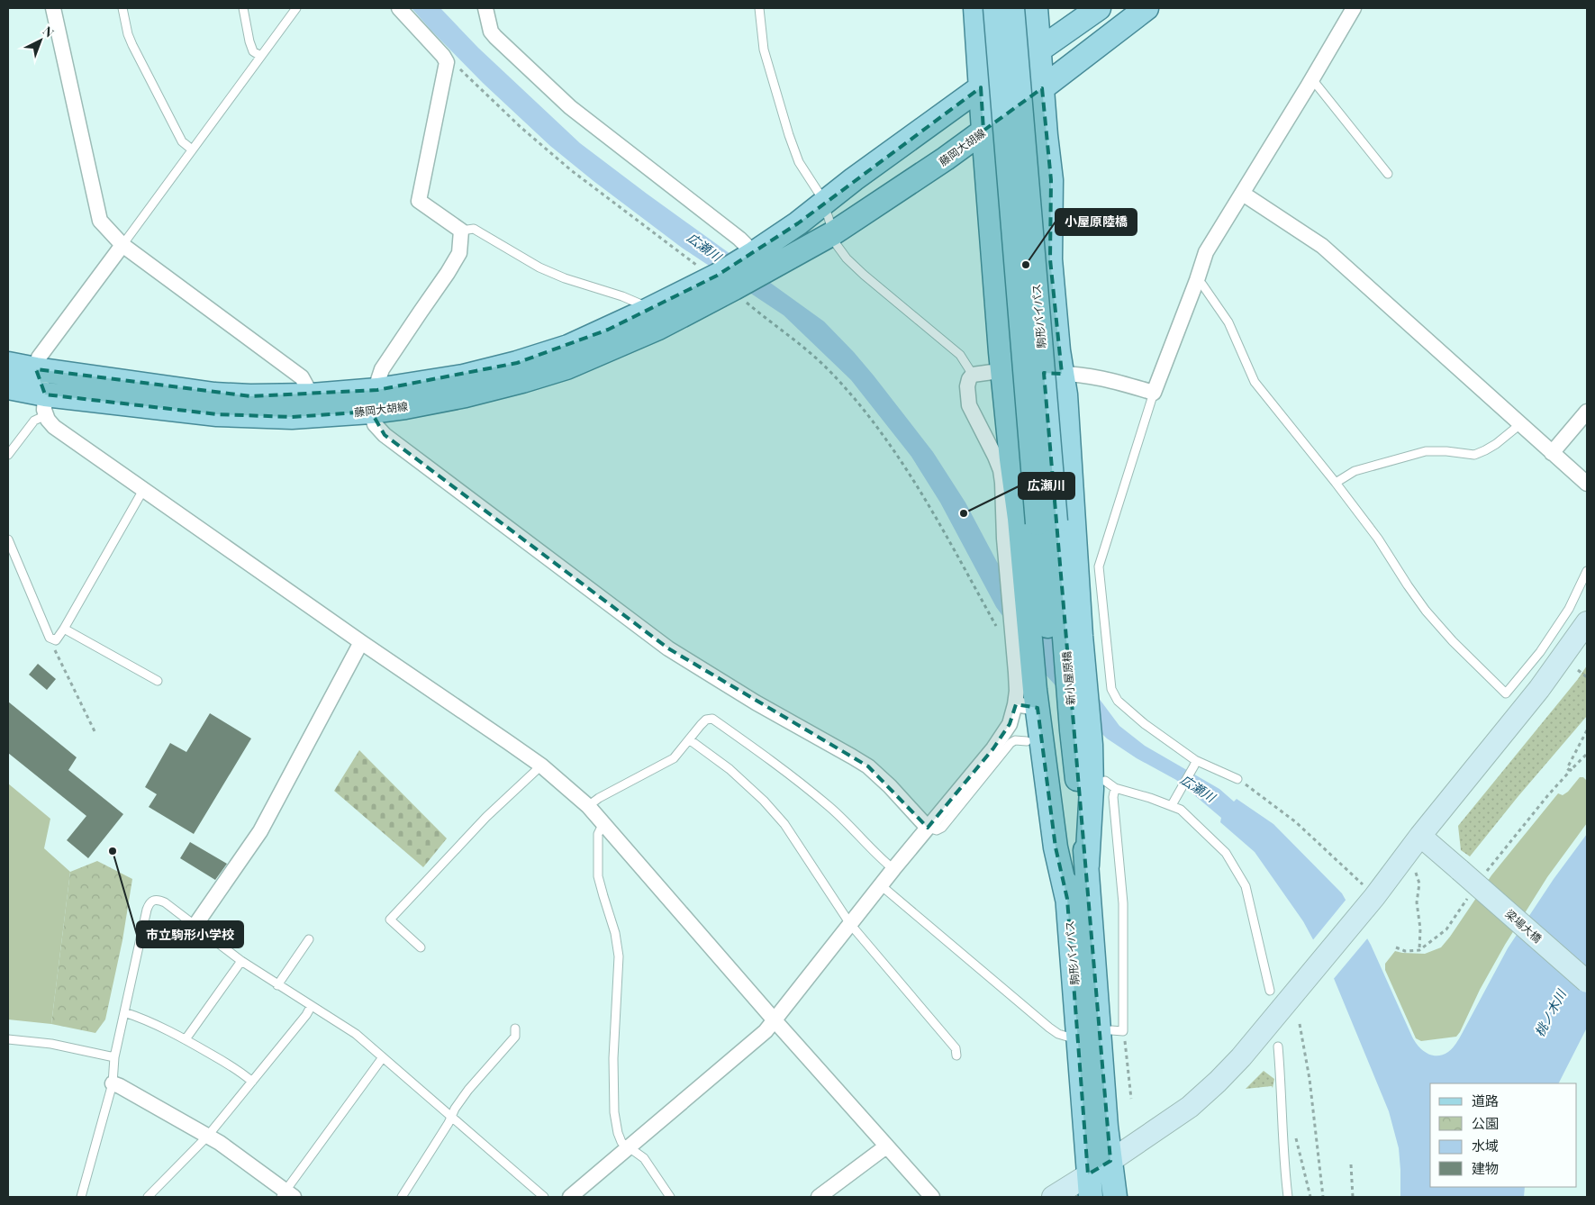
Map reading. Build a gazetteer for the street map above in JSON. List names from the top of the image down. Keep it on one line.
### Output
{"streets":{"main road":["藤岡大胡線","駒形バイパス","新小屋原橋"],"street":["梁場大橋"]},"crossings":[["駒形バイパス","新小屋原橋"]],"water":["広瀬川","桃ノ木川"],"places":["小屋原陸橋","広瀬川","市立駒形小学校"],"legend":["道路","公園","水域","建物"],"north":"top right"}
